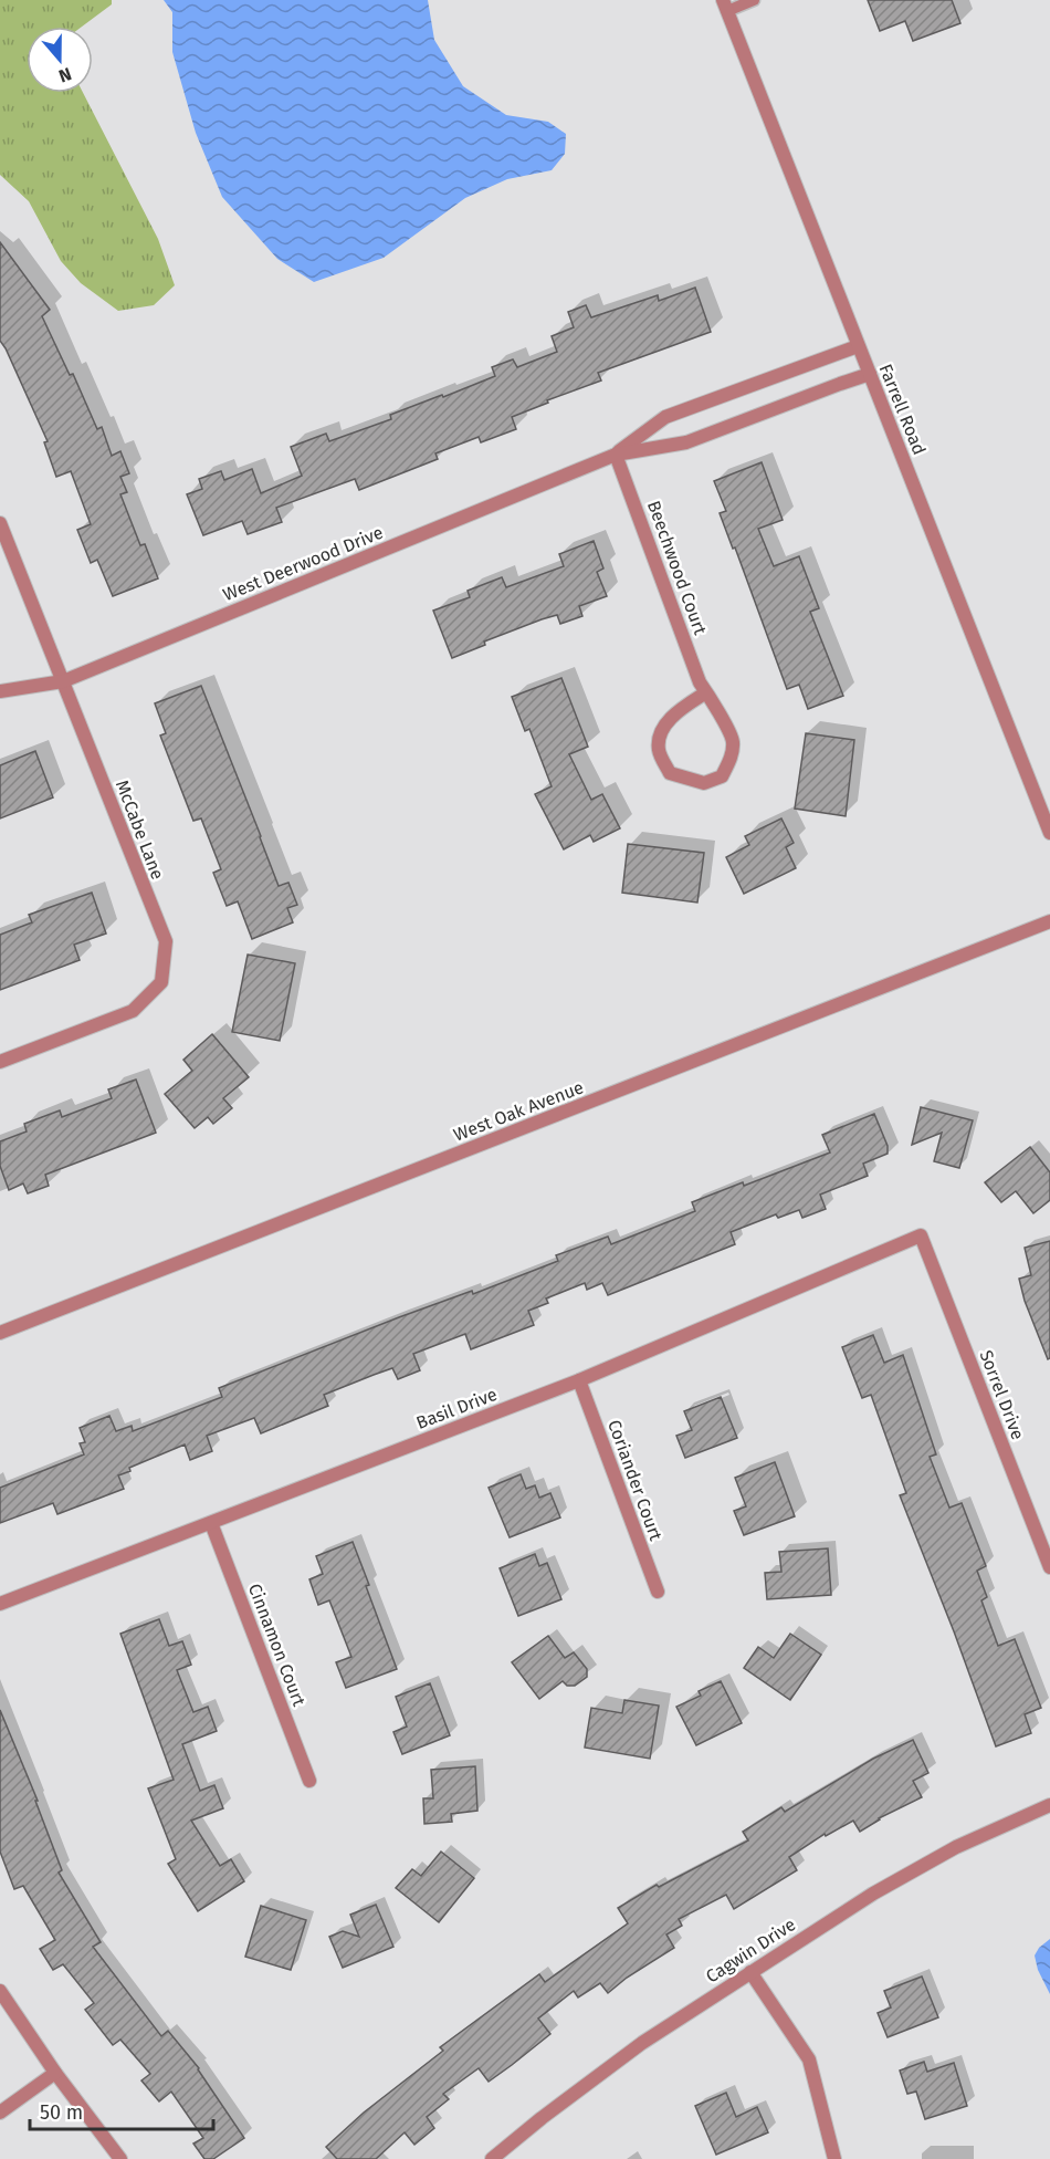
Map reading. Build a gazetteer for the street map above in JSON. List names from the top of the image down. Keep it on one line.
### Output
{"streets":{"street":["Farrell Road","West Deerwood Drive","Beechwood Court","McCabe Lane","West Oak Avenue","Sorrel Drive","Basil Drive","Coriander Court","Cinnamon Court","Cagwin Drive"]},"crossings":[["Farrell Road","West Deerwood Drive"],["West Deerwood Drive","Beechwood Court"],["West Deerwood Drive","McCabe Lane"],["Sorrel Drive","Basil Drive"],["Basil Drive","Coriander Court"],["Basil Drive","Cinnamon Court"]],"scale_bar":"50 m","north":"bottom"}
